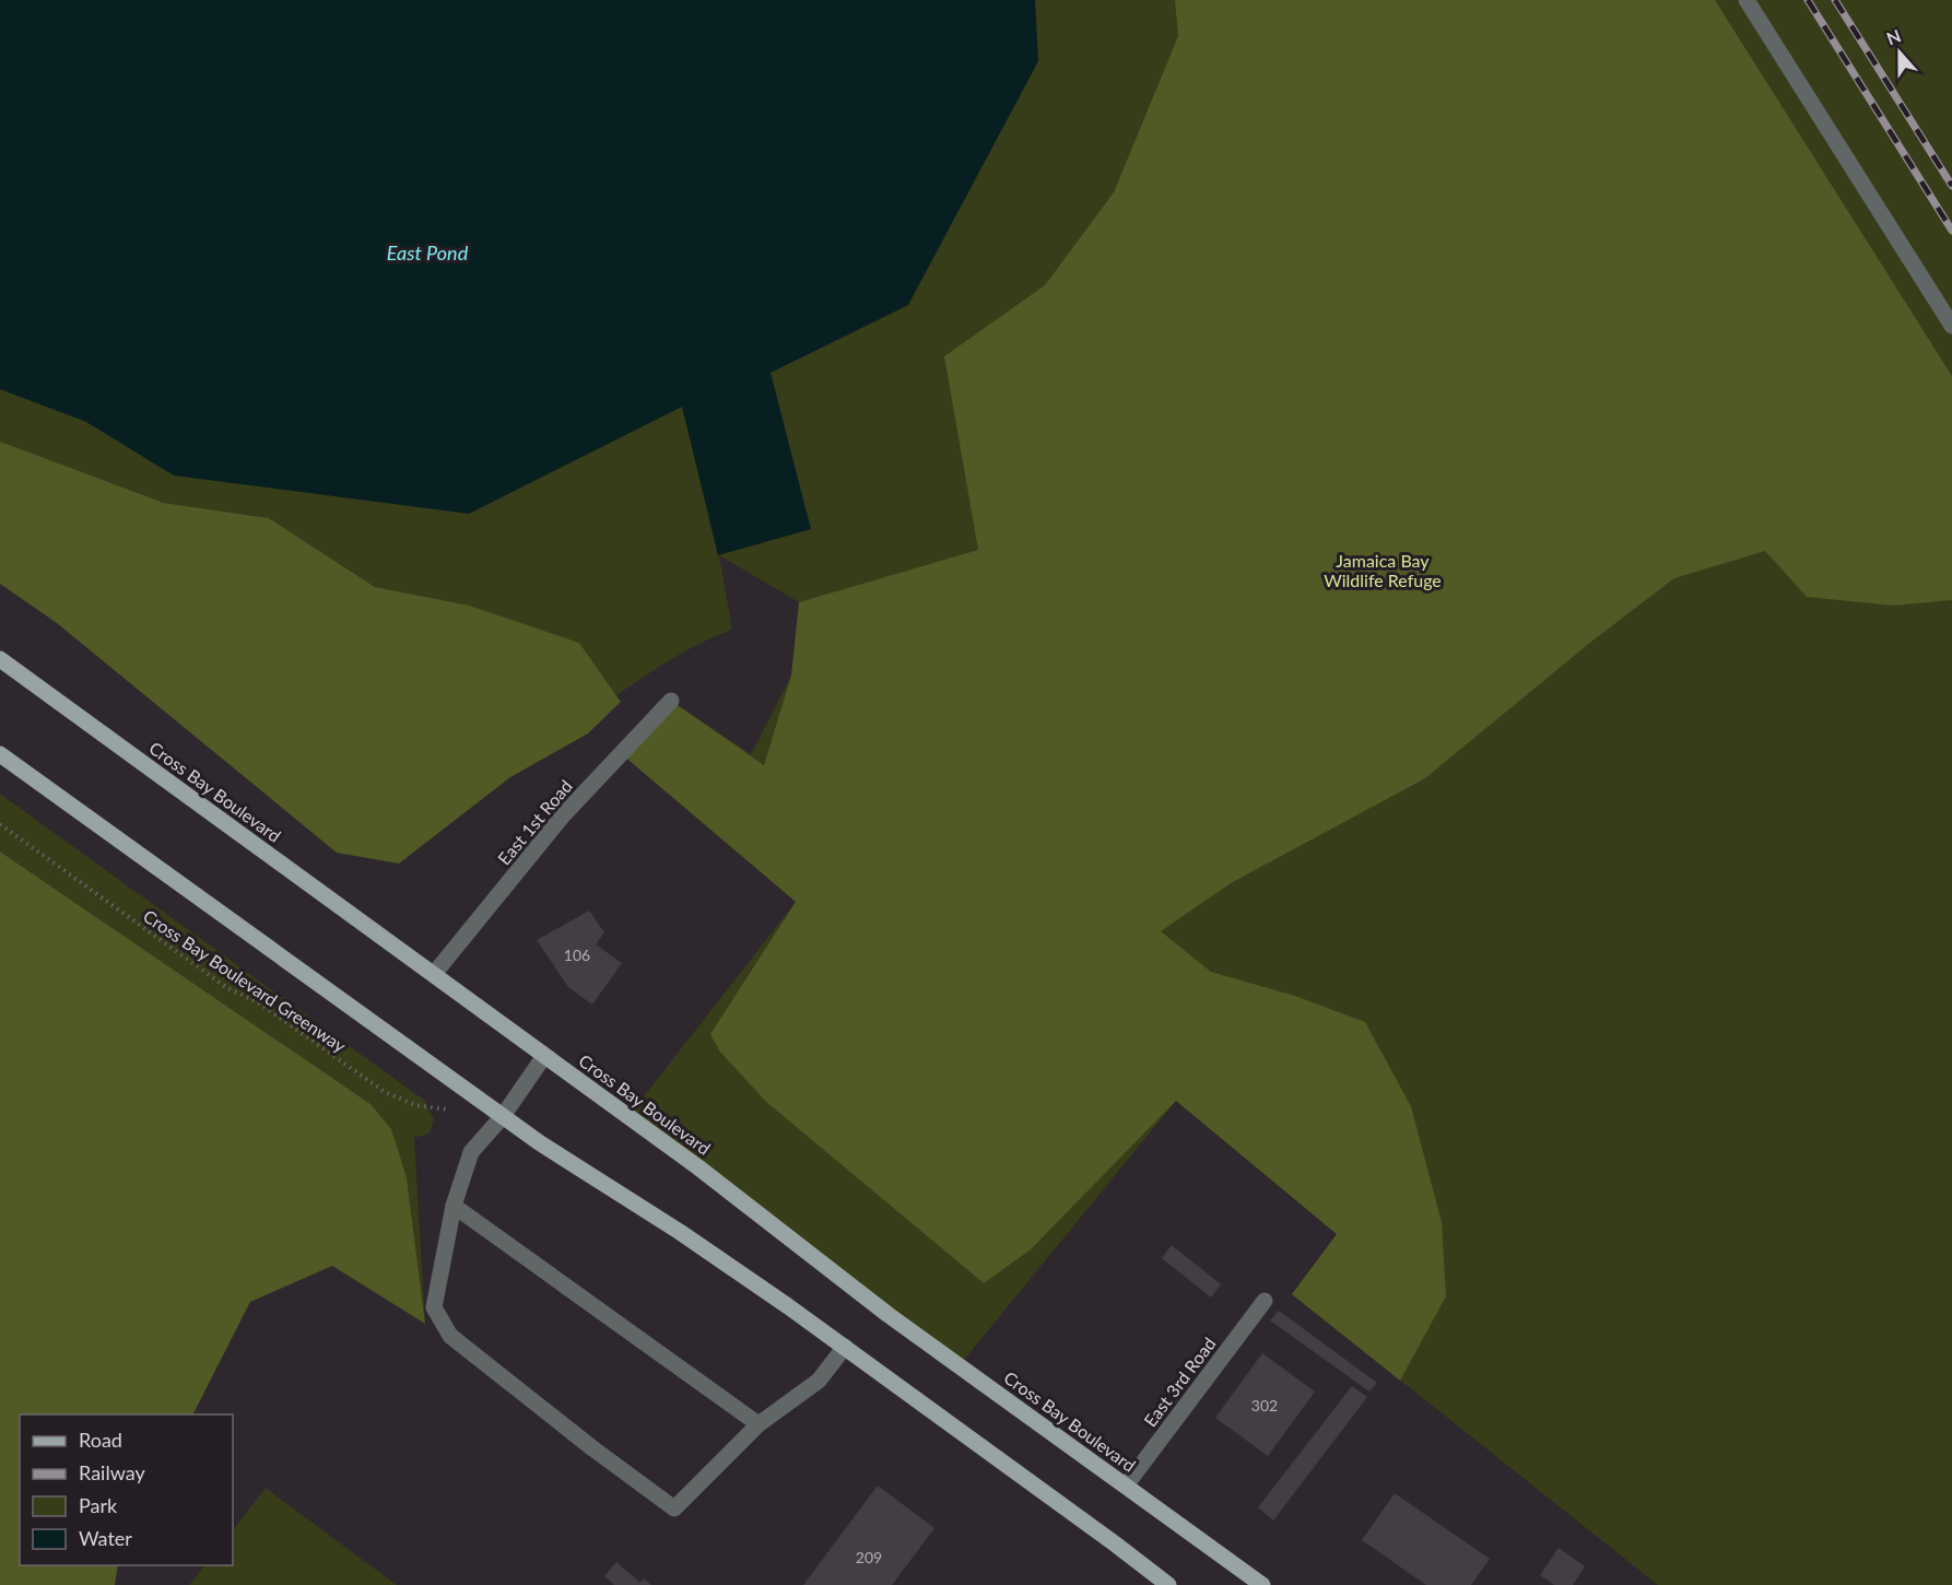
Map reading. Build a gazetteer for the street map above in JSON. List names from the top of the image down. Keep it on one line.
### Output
{"streets":{"main road":["Cross Bay Boulevard"],"street":["East 1st Road","East 3rd Road"],"path":["Cross Bay Boulevard Greenway"]},"crossings":[["Cross Bay Boulevard","East 1st Road"],["Cross Bay Boulevard","East 3rd Road"]],"water":["East Pond"],"parks":["Jamaica Bay Wildlife Refuge"],"house_numbers":["106","302","209"],"legend":["Road","Railway","Park","Water"],"north":"top"}
